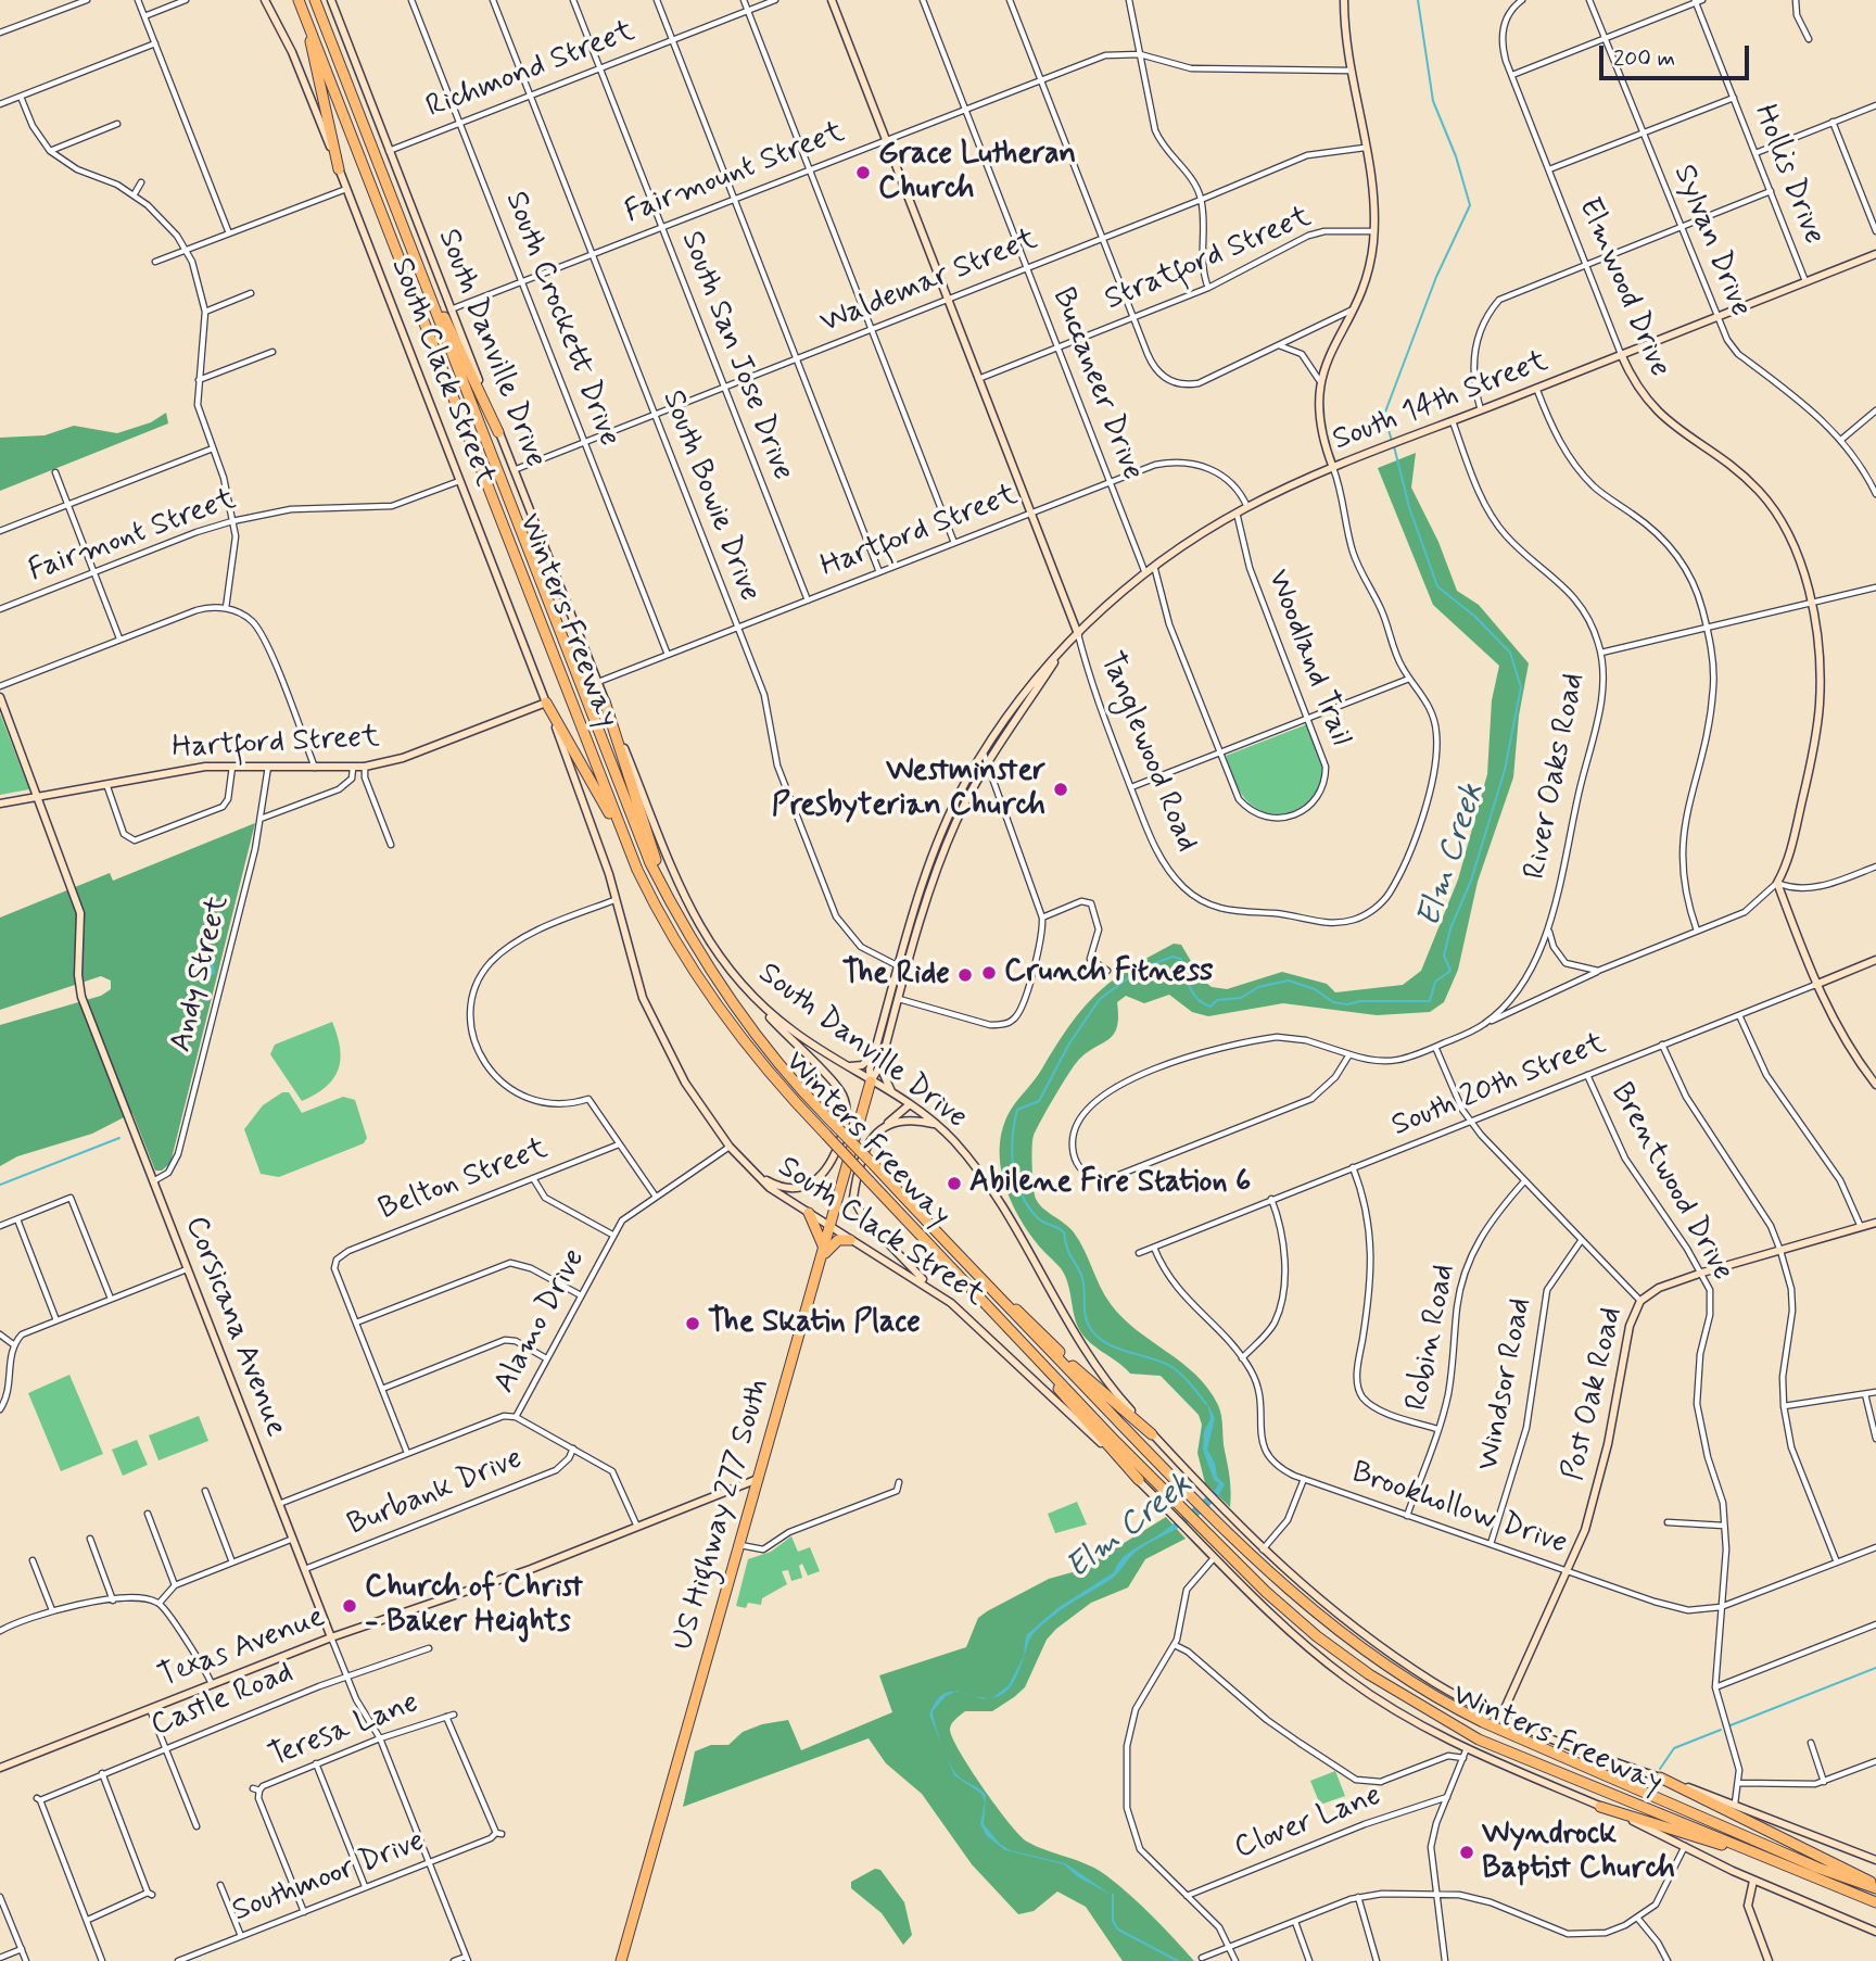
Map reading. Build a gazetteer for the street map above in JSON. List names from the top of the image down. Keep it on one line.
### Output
{"streets":{"highway":["Winters Freeway","US Highway 277 South"],"main road":["Elmwood Drive","South Danville Drive","South Clack Street","South 14th Street","Hartford Street","South 20th Street","Corsicana Avenue","Post Oak Road","Texas Avenue"],"street":["Richmond Street","Fairmount Street","Hollis Drive","Sylvan Drive","Stratford Street","Waldemar Street","South Crockett Drive","South San Jose Drive","Buccaneer Drive","South Bowie Drive","Fairmont Street","Woodland Trail","Tanglewood Road","River Oaks Road","Andy Street","Belton Street","Brentwood Drive","Alamo Drive","Robin Road","Windsor Road","Burbank Drive","Brookhollow Drive","Castle Road","Teresa Lane","Clover Lane","Southmoor Drive"]},"crossings":[["Richmond Street","South Crockett Drive"],["Richmond Street","South Danville Drive"],["Richmond Street","South San Jose Drive"],["Richmond Street","South Bowie Drive"],["Fairmount Street","South Crockett Drive"],["Fairmount Street","South Danville Drive"],["Fairmount Street","South San Jose Drive"],["Fairmount Street","Buccaneer Drive"],["Fairmount Street","South Bowie Drive"],["Hollis Drive","South 14th Street"],["Sylvan Drive","South 14th Street"],["Stratford Street","Buccaneer Drive"],["Waldemar Street","South Crockett Drive"],["Waldemar Street","South Danville Drive"],["Waldemar Street","South San Jose Drive"],["Waldemar Street","Buccaneer Drive"],["Waldemar Street","South Bowie Drive"],["Elmwood Drive","South 14th Street"],["Elmwood Drive","River Oaks Road"],["South Crockett Drive","Hartford Street"],["South Danville Drive","South 14th Street"],["South Danville Drive","Hartford Street"],["South Danville Drive","Brentwood Drive"],["South Danville Drive","Post Oak Road"],["South Danville Drive","US Highway 277 South"],["South San Jose Drive","Hartford Street"],["South Clack Street","Hartford Street"],["South Clack Street","Fairmont Street"],["South Clack Street","Alamo Drive"],["South Clack Street","US Highway 277 South"],["Buccaneer Drive","South 14th Street"],["Buccaneer Drive","Hartford Street"],["South 14th Street","South Bowie Drive"],["South 14th Street","Hartford Street"],["South 14th Street","Woodland Trail"],["South 14th Street","Tanglewood Road"],["South 14th Street","River Oaks Road"],["South 14th Street","US Highway 277 South"],["South Bowie Drive","Hartford Street"],["Hartford Street","Andy Street"],["Hartford Street","Corsicana Avenue"],["River Oaks Road","Post Oak Road"],["Andy Street","Corsicana Avenue"],["South 20th Street","Brentwood Drive"],["South 20th Street","Post Oak Road"],["South 20th Street","Brookhollow Drive"],["Brentwood Drive","Brookhollow Drive"],["Alamo Drive","Corsicana Avenue"],["Corsicana Avenue","Burbank Drive"],["Corsicana Avenue","Texas Avenue"],["Corsicana Avenue","Castle Road"],["Corsicana Avenue","Teresa Lane"],["Corsicana Avenue","Southmoor Drive"],["Robin Road","Post Oak Road"],["Robin Road","Brookhollow Drive"],["Windsor Road","Post Oak Road"],["Windsor Road","Brookhollow Drive"],["Post Oak Road","Brookhollow Drive"],["US Highway 277 South","Texas Avenue"],["Teresa Lane","Southmoor Drive"]],"water":["Elm Creek"],"places":["Grace Lutheran Church","Westminster Presbyterian Church","Crunch Fitness","The Ride","Abilene Fire Station 6","The Skatin Place","Church of Christ - Baker Heights","Wyndrock Baptist Church"],"scale_bar":"200 m"}
